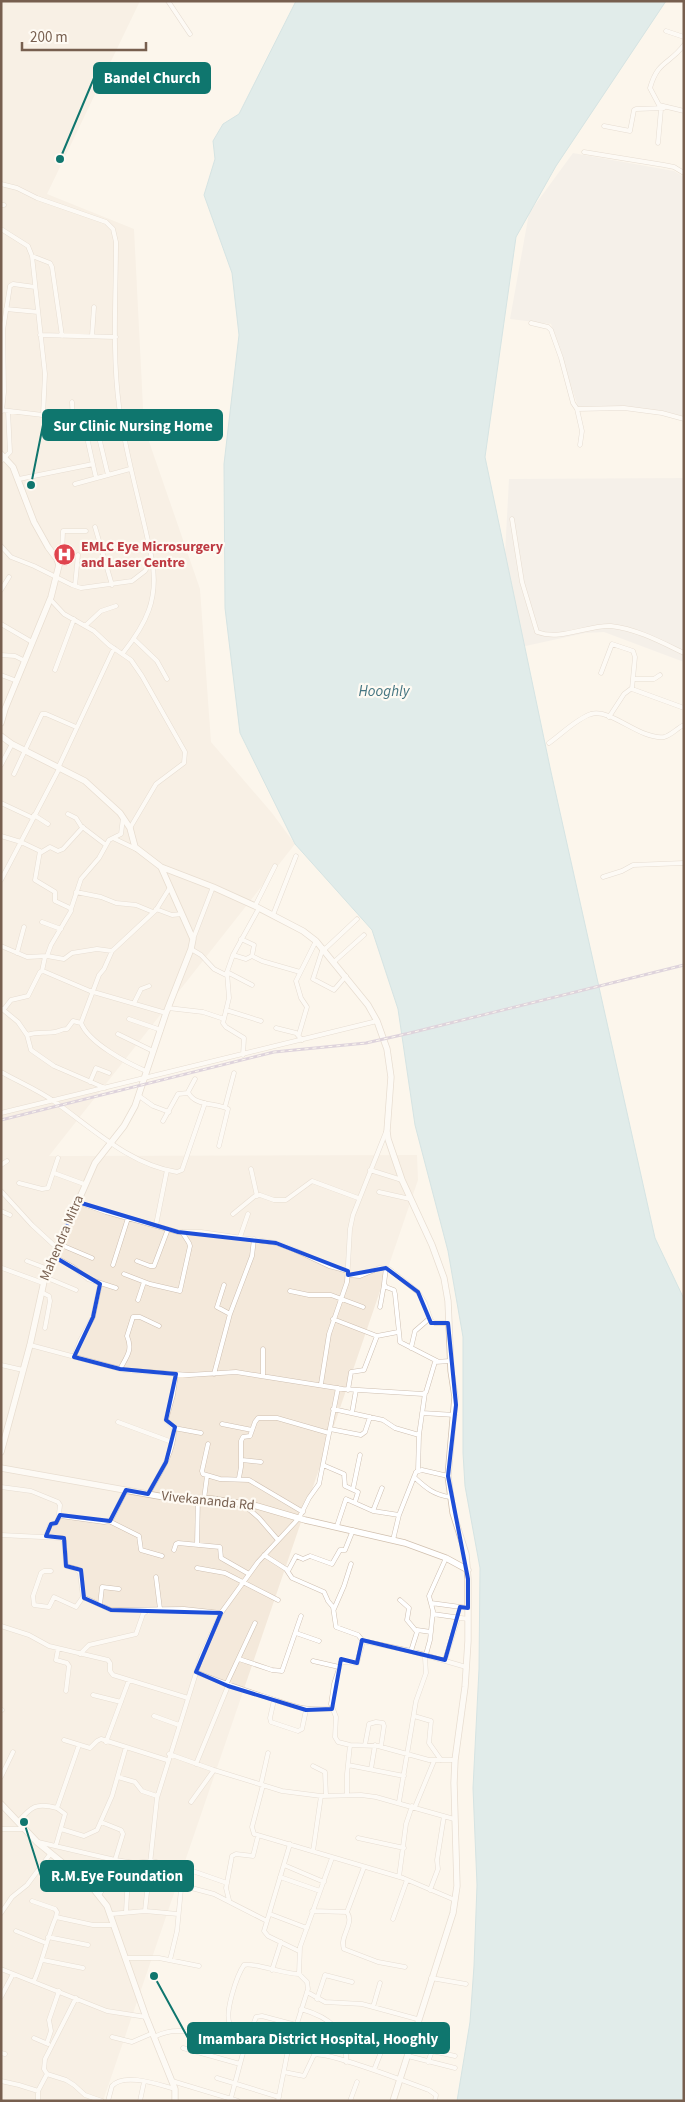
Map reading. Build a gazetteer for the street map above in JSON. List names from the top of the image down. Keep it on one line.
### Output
{"streets":{"street":["Mahendra Mitra","Vivekananda Rd"]},"water":["Hooghly"],"places":{"other":["Bandel Church","Sur Clinic Nursing Home","R.M.Eye Foundation","Imambara District Hospital, Hooghly"],"hospital":["EMLC Eye Microsurgery and Laser Centre"]},"scale_bar":"200 m"}
